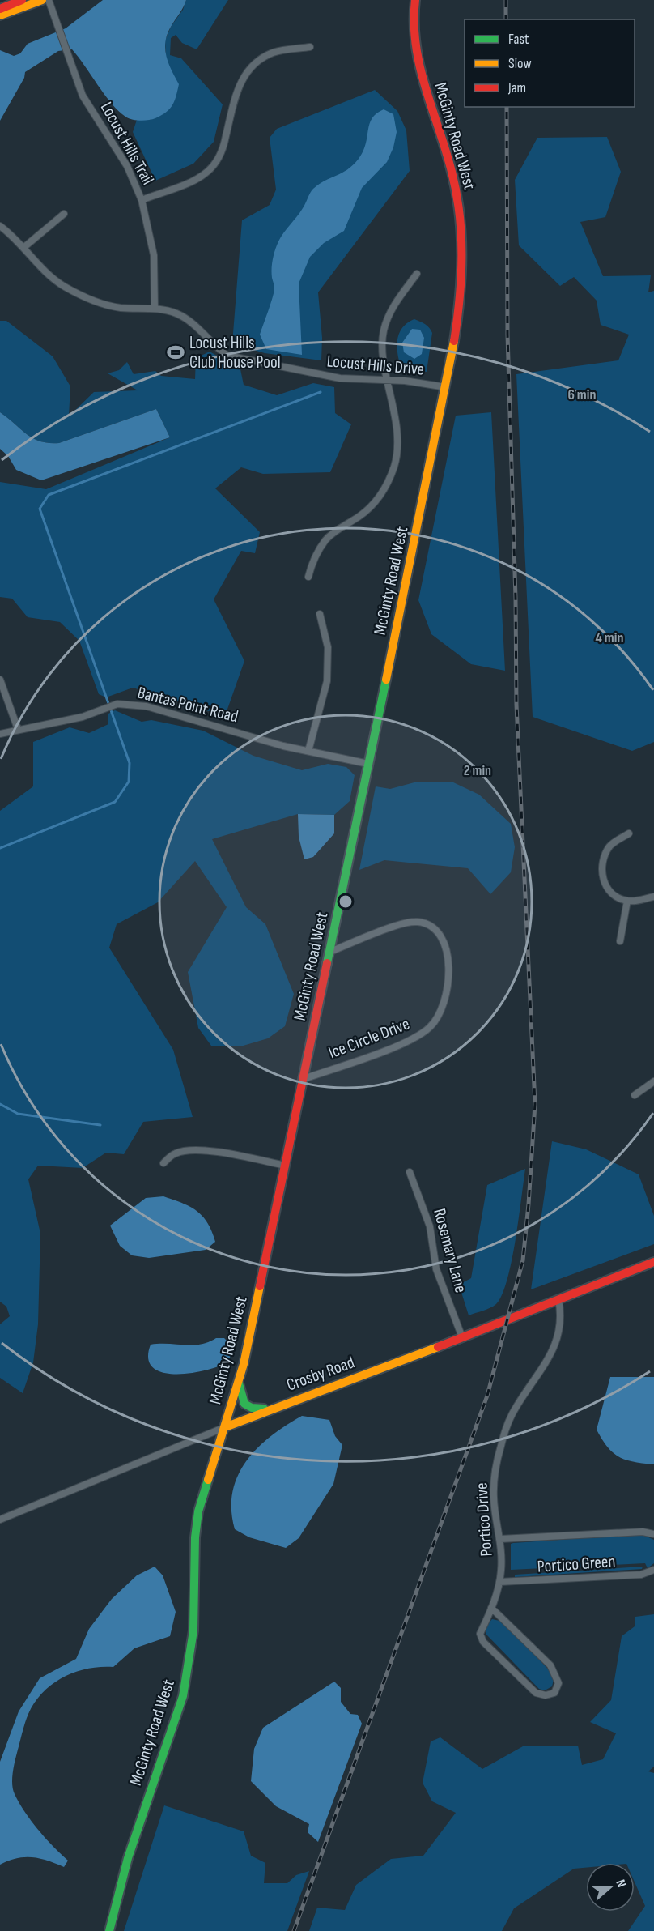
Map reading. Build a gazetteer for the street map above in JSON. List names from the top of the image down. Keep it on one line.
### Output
{"streets":{"main road":["McGinty Road West","Crosby Road"],"street":["Locust Hills Trail","Locust Hills Drive","Bantas Point Road","Ice Circle Drive","Rosemary Lane","Portico Drive","Portico Green"]},"crossings":[["McGinty Road West","Locust Hills Drive"],["McGinty Road West","Bantas Point Road"],["McGinty Road West","Ice Circle Drive"],["McGinty Road West","Crosby Road"],["Locust Hills Trail","Locust Hills Drive"],["Rosemary Lane","Crosby Road"],["Crosby Road","Portico Drive"],["Portico Drive","Portico Green"]],"places":{"sports":["Locust Hills Club House Pool"]},"legend":["Fast","Slow","Jam"],"north":"right","rings":["6 min","4 min","2 min"]}
